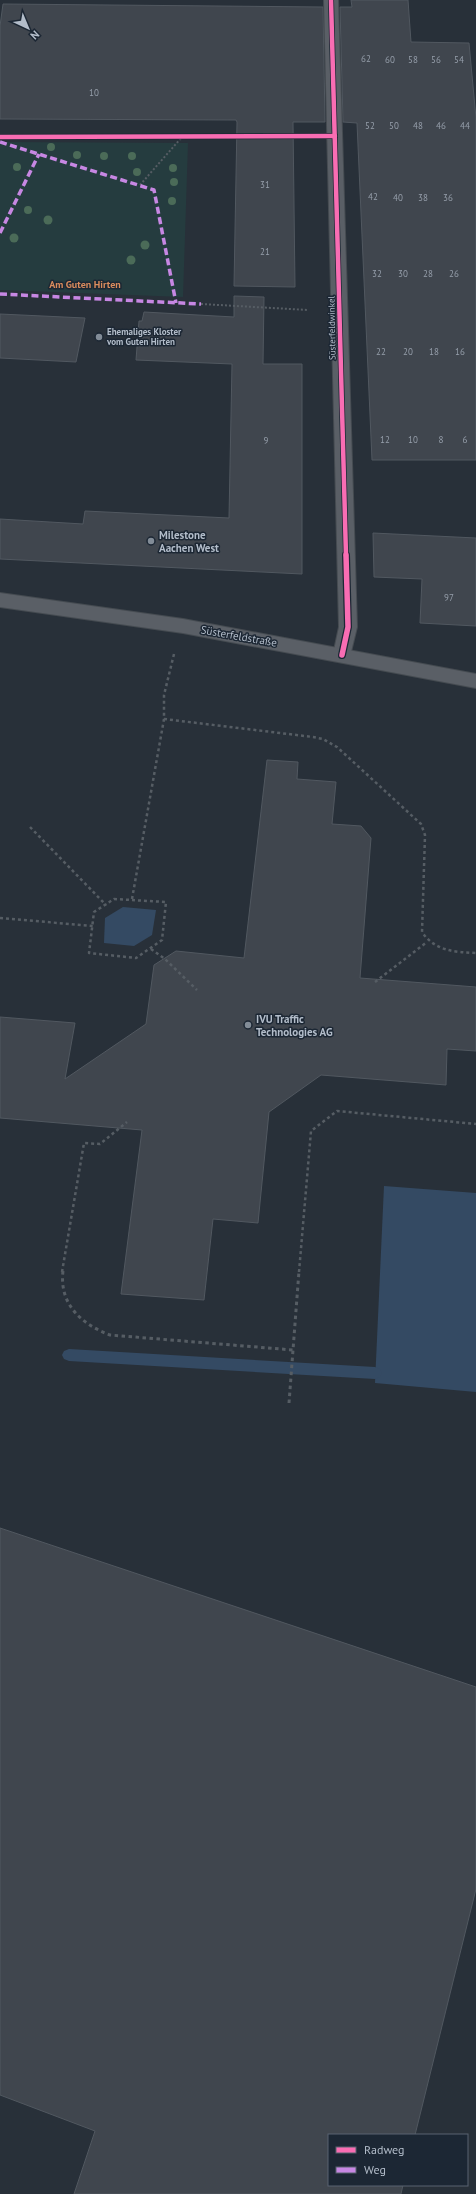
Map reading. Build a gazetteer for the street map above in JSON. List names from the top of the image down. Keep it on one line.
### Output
{"streets":{"street":["Süsterfeldwinkel","Süsterfeldstraße"]},"crossings":[["Süsterfeldwinkel","Süsterfeldstraße"]],"districts":["Am Guten Hirten"],"places":["Ehemaliges Kloster vom Guten Hirten","Milestone Aachen West","IVU Traffic Technologies AG"],"house_numbers":["62","60","58","56","54","10","52","50","48","46","44","31","42","40","38","36","21","32","30","28","26","22","20","18","16","12","10","8","6","9","97"],"legend":["Radweg","Weg"],"north":"bottom right"}
